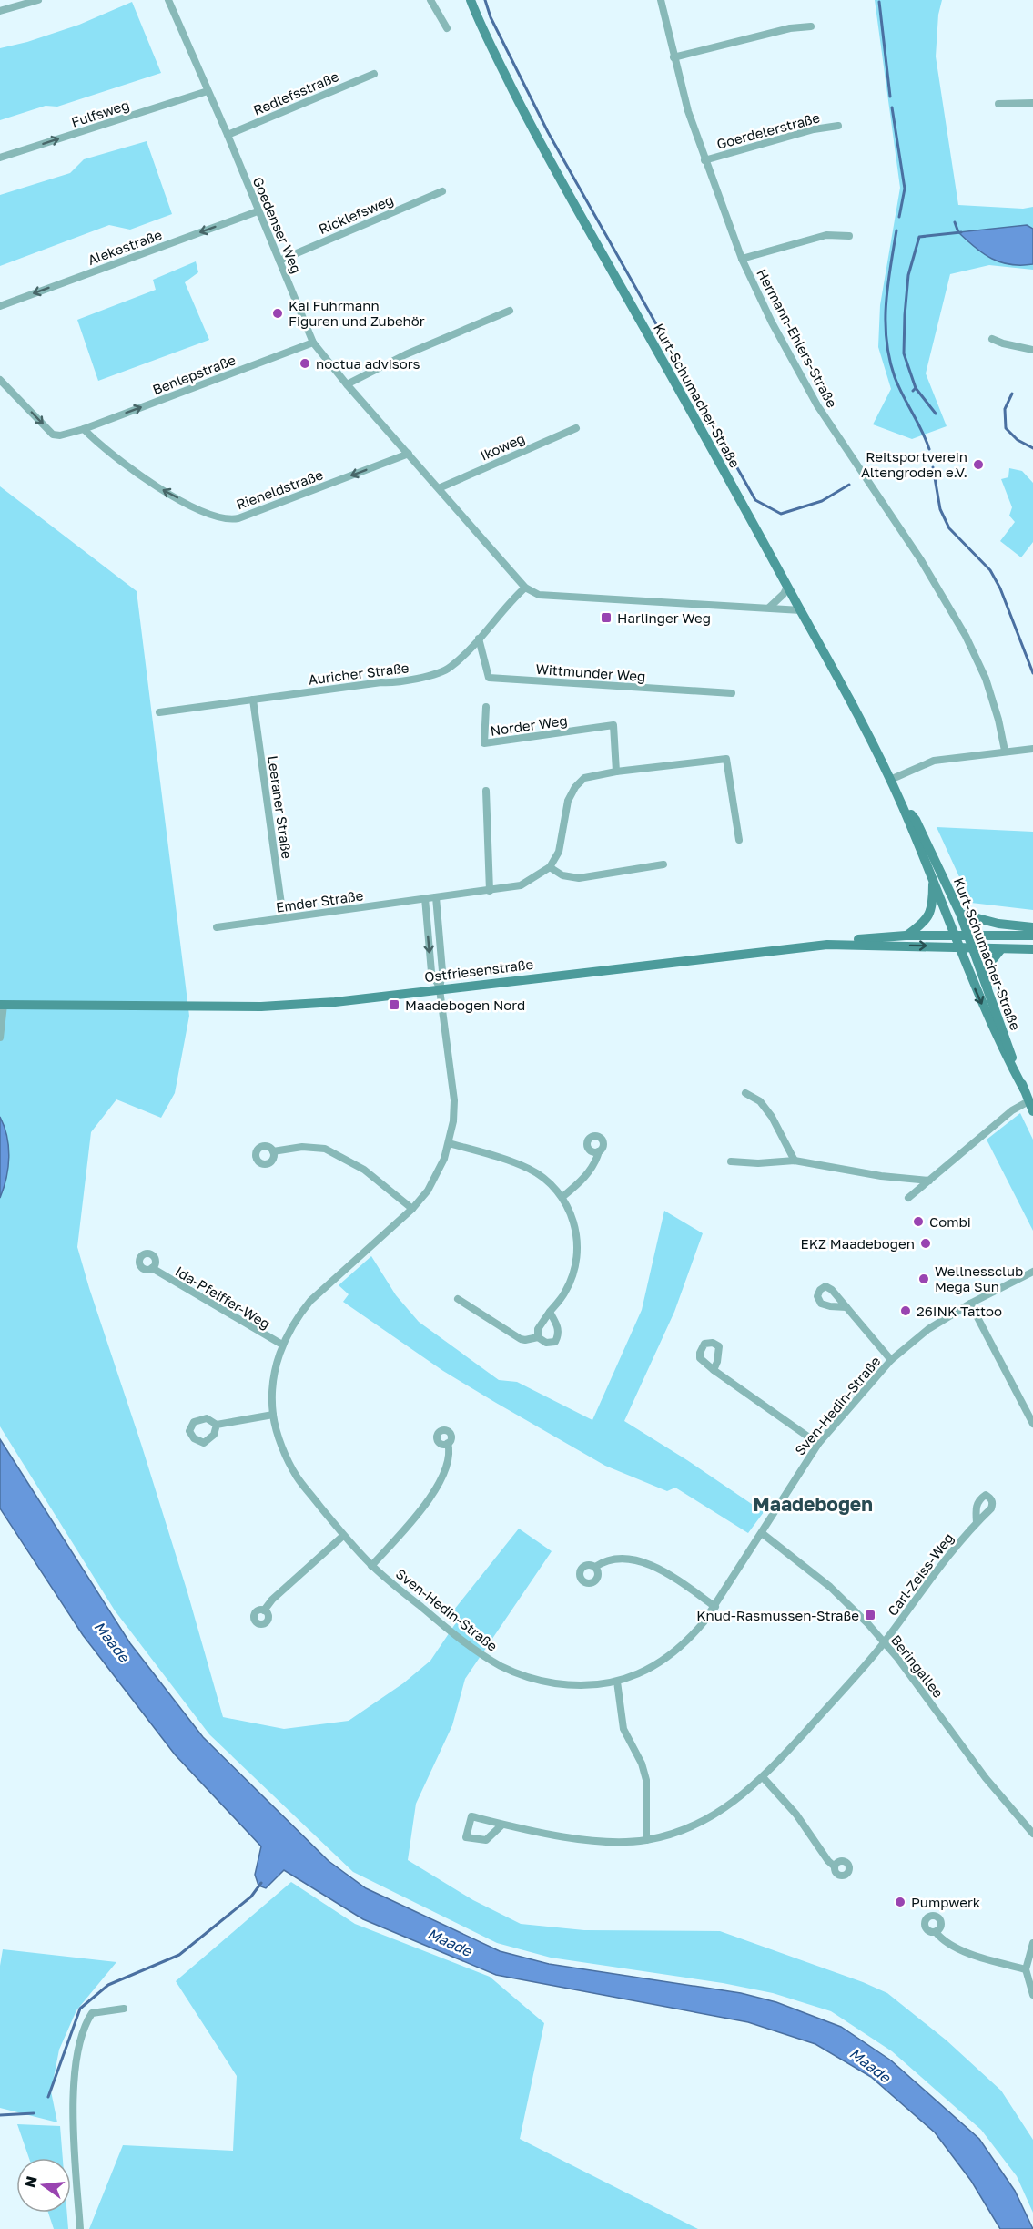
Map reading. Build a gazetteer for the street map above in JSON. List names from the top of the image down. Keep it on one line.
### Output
{"streets":{"main road":["Kurt-Schumacher-Straße","Ostfriesenstraße"],"street":["Redlefsstraße","Fulfsweg","Goerdelerstraße","Ricklefsweg","Goedenser Weg","Alekestraße","Hermann-Ehlers-Straße","Benlepstraße","Ikoweg","Rieneldstraße","Wittmunder Weg","Auricher Straße","Norder Weg","Leeraner Straße","Emder Straße","Ida-Pfeiffer-Weg","Sven-Hedin-Straße","Carl-Zeiss-Weg","Beringallee"]},"crossings":[["Redlefsstraße","Goedenser Weg"],["Fulfsweg","Goedenser Weg"],["Goerdelerstraße","Hermann-Ehlers-Straße"],["Ricklefsweg","Goedenser Weg"],["Goedenser Weg","Alekestraße"],["Goedenser Weg","Benlepstraße"],["Goedenser Weg","Ikoweg"],["Goedenser Weg","Rieneldstraße"],["Goedenser Weg","Auricher Straße"],["Benlepstraße","Rieneldstraße"],["Kurt-Schumacher-Straße","Ostfriesenstraße"],["Wittmunder Weg","Auricher Straße"],["Auricher Straße","Leeraner Straße"],["Leeraner Straße","Emder Straße"],["Ostfriesenstraße","Sven-Hedin-Straße"],["Ida-Pfeiffer-Weg","Sven-Hedin-Straße"],["Sven-Hedin-Straße","Beringallee"],["Carl-Zeiss-Weg","Beringallee"]],"one_way":["Fulfsweg","Alekestraße","Benlepstraße","Rieneldstraße"],"districts":["Maadebogen"],"water":["Maade"],"places":{"other":["Kai Fuhrmann Figuren und Zubehör","noctua advisors","Reitsportverein Altengroden e.V.","Combi","EKZ Maadebogen","Wellnessclub Mega Sun","26INK Tattoo","Pumpwerk"],"transit":["Harlinger Weg","Maadebogen Nord","Knud-Rasmussen-Straße"]},"north":"left"}
